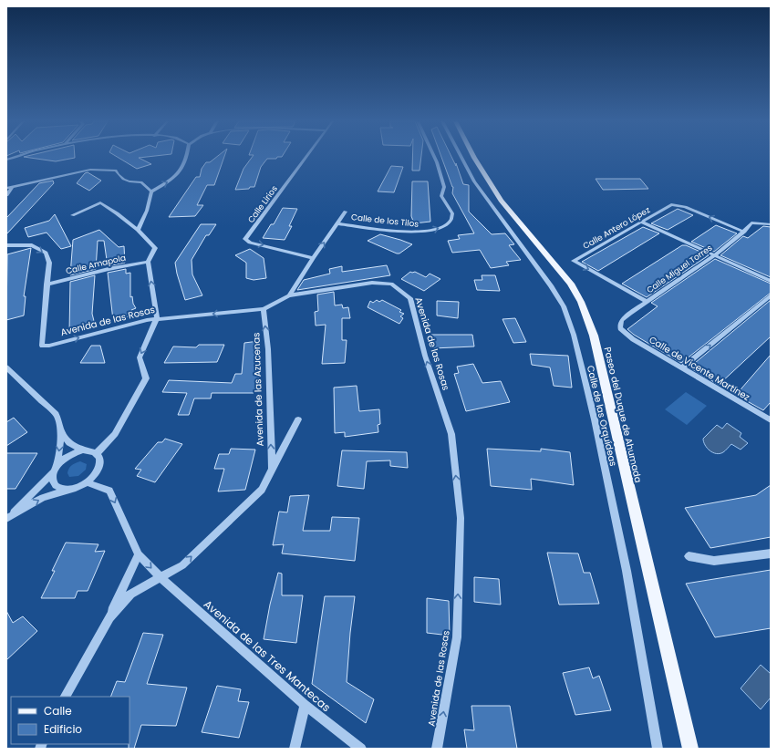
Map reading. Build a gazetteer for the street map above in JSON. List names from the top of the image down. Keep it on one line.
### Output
{"streets":{"main road":["Paseo del Duque de Ahumada"],"street":["Calle Lirios","Calle de los Tilos","Calle Antero López","Calle Amapola","Calle Miguel Torres","Avenida de las Rosas","Calle de Vicente Martínez","Avenida de las Azucenas","Calle de las Orquídeas","Avenida de las Tres Mantecas"]},"crossings":[["Calle Antero López","Calle Miguel Torres"],["Calle Amapola","Avenida de las Rosas"],["Calle Miguel Torres","Calle de Vicente Martínez"],["Avenida de las Rosas","Avenida de las Azucenas"],["Avenida de las Azucenas","Avenida de las Tres Mantecas"]],"one_way":["Avenida de las Azucenas"],"legend":["Calle","Edificio"]}
